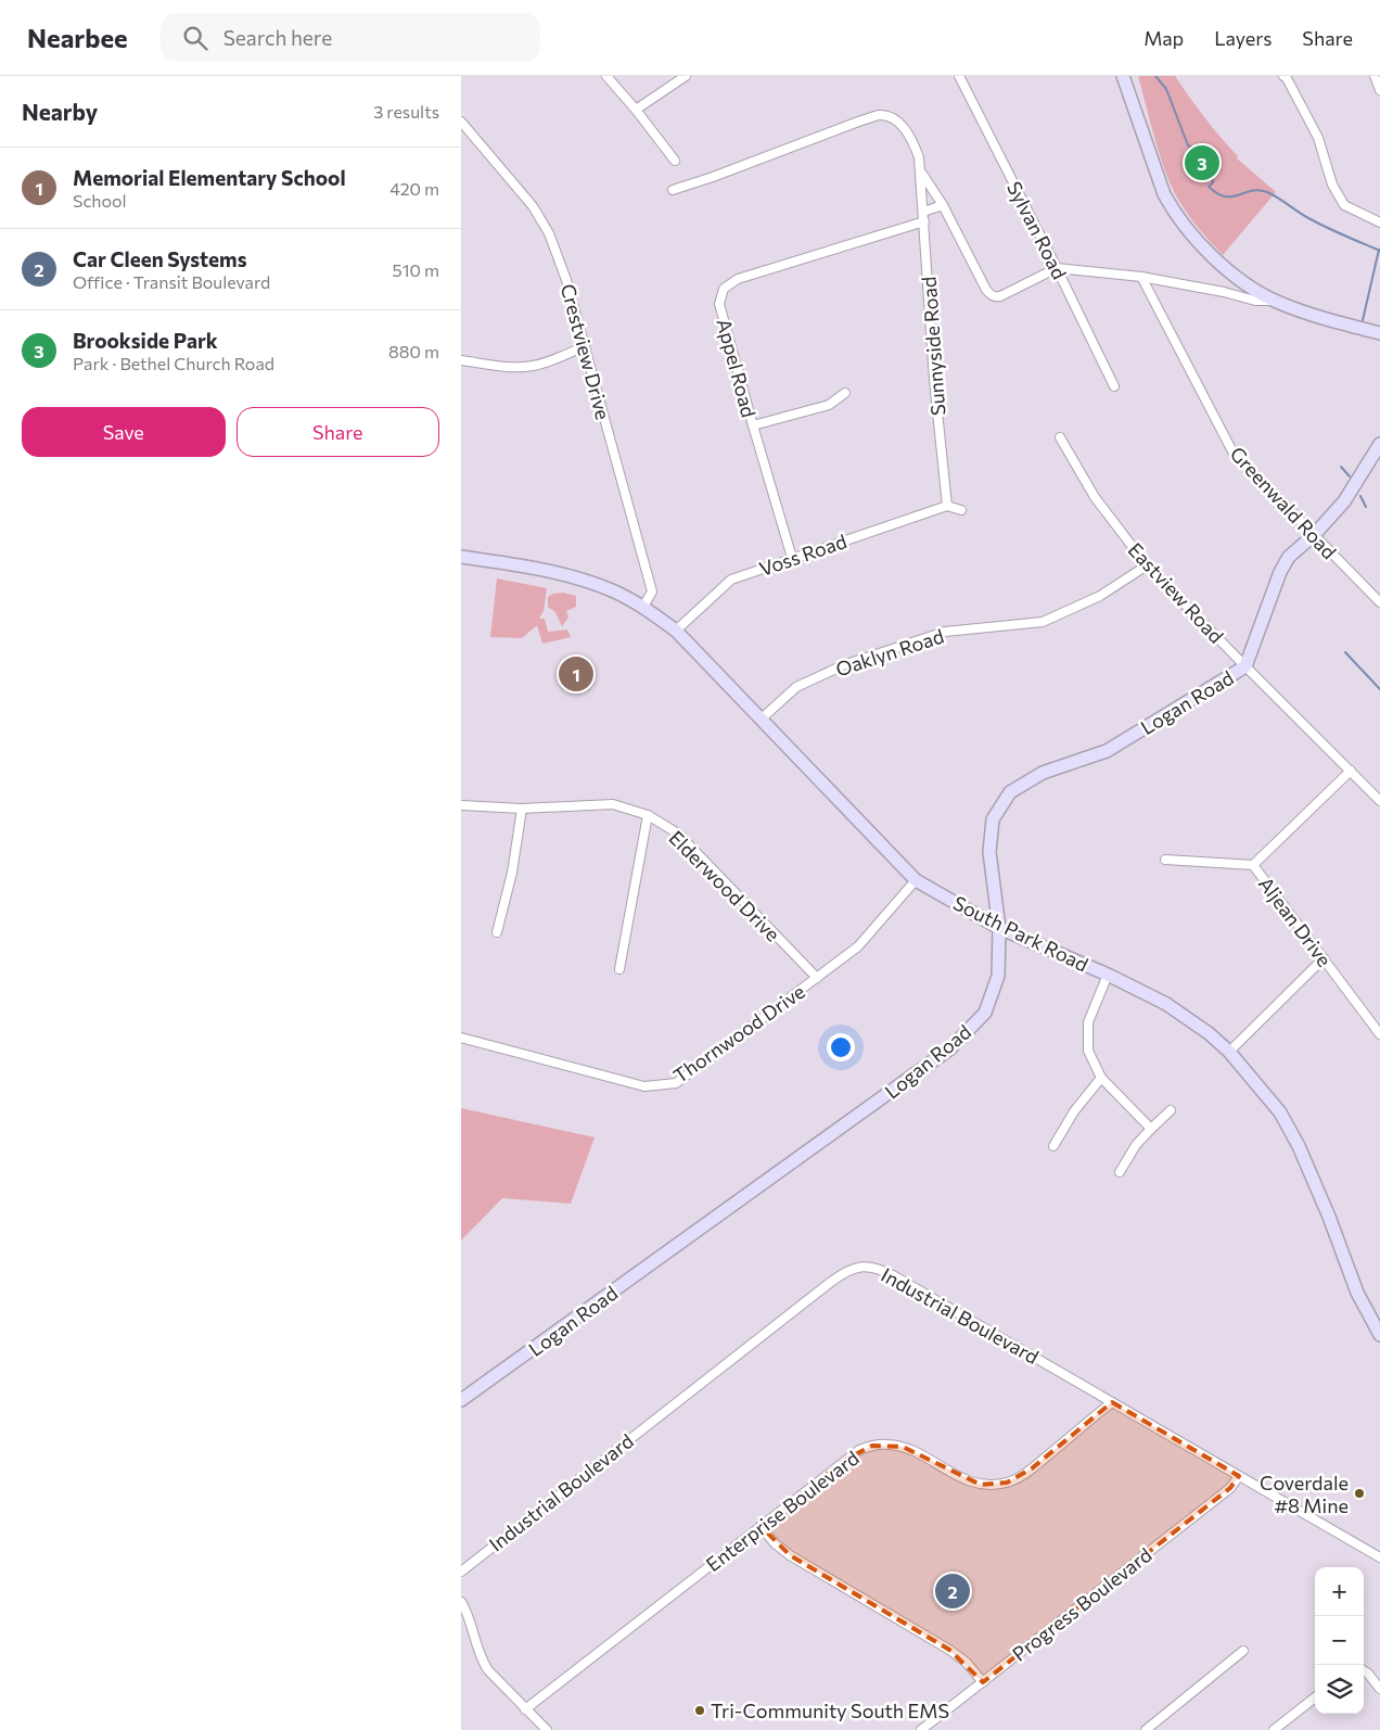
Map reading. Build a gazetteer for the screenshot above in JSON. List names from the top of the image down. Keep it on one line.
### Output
{"streets":{"street":["Sylvan Road","Sunnyside Road","Crestview Drive","Appel Road","Greenwald Road","Voss Road","Eastview Road","Oaklyn Road","Logan Road","Elderwood Drive","Aljean Drive","South Park Road","Thornwood Drive","Industrial Boulevard","Enterprise Boulevard","Progress Boulevard"]},"crossings":[["Sunnyside Road","Appel Road"],["Sunnyside Road","Voss Road"],["Crestview Drive","South Park Road"],["Appel Road","Voss Road"],["Greenwald Road","Logan Road"],["Voss Road","South Park Road"],["Eastview Road","Oaklyn Road"],["Eastview Road","Logan Road"],["Eastview Road","Aljean Drive"],["Oaklyn Road","South Park Road"],["Logan Road","South Park Road"],["Elderwood Drive","Thornwood Drive"],["South Park Road","Thornwood Drive"],["Industrial Boulevard","Enterprise Boulevard"],["Industrial Boulevard","Progress Boulevard"]],"places":["Coverdale #8 Mine","Tri-Community South EMS"],"page":{"header":"Nearbee","search":"Search here","nav":["Map","Layers","Share"],"heading":["Nearby","3 results"],"pins":["3","1","2"],"list":[{"mark":"1","name":"Memorial Elementary School","note":"School","value":"420 m"},{"mark":"2","name":"Car Cleen Systems","note":"Office · Transit Boulevard","value":"510 m"},{"mark":"3","name":"Brookside Park","note":"Park · Bethel Church Road","value":"880 m"}],"buttons":["Save","Share"],"map_buttons":["+","−"]}}
